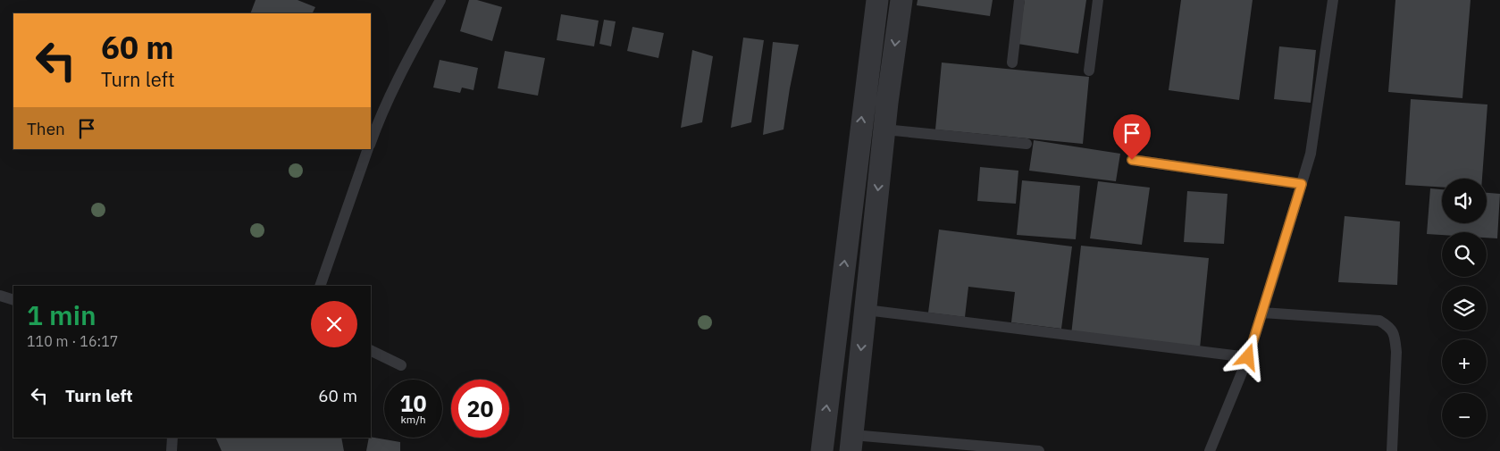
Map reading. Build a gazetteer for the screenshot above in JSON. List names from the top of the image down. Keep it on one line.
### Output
{"page":{"turn":["60 m","Turn left"],"then":"Then","map_buttons":["+","−"],"heading":["1 min","110 m · 16:17"],"list":[{"name":"Turn left","value":"60 m"}],"speed":"10 km/h","limit":"20"}}
